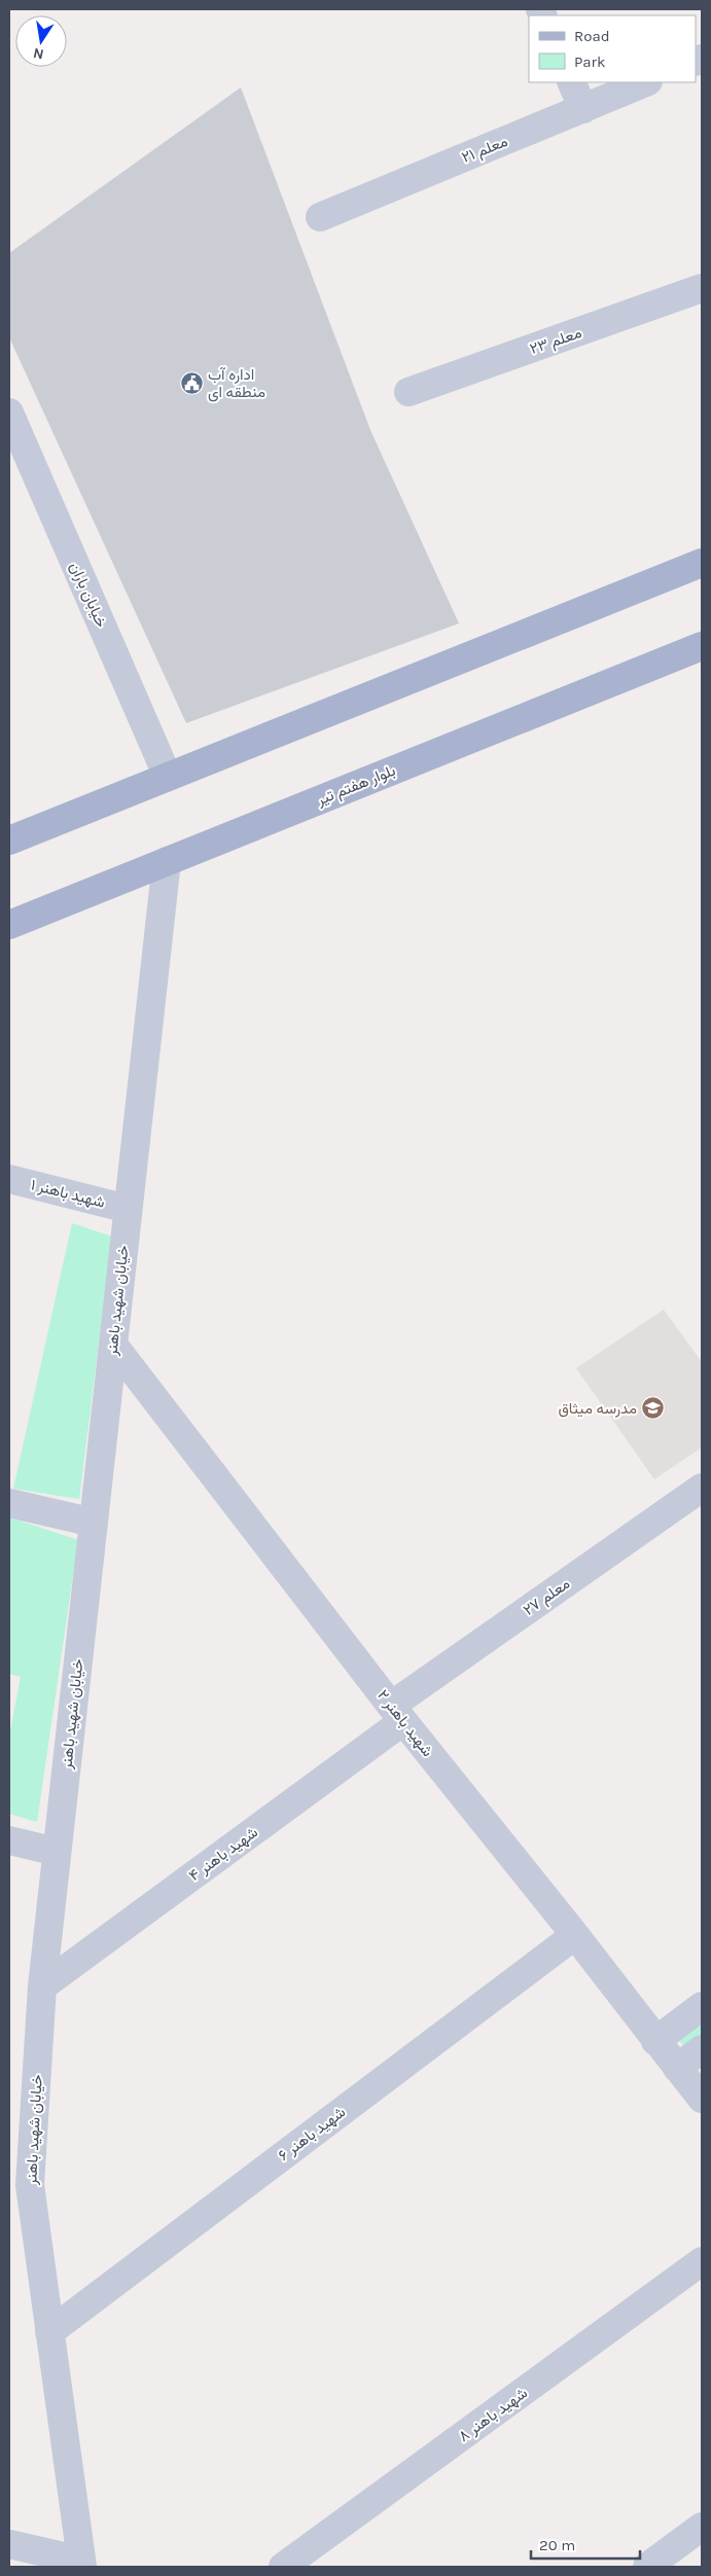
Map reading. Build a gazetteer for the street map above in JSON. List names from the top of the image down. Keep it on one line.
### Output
{"streets":{"main road":["بلوار هفتم تیر"],"street":["معلم ۲۱","معلم ۲۳","خیابان باران","شهید باهنر ۱","خیابان شهید باهنر","معلم ۲۷","شهید باهنر ۲","شهید باهنر ۴","شهید باهنر ۶","شهید باهنر ۸"]},"crossings":[["بلوار هفتم تیر","خیابان شهید باهنر"],["شهید باهنر ۱","خیابان شهید باهنر"],["خیابان شهید باهنر","شهید باهنر ۲"],["خیابان شهید باهنر","شهید باهنر ۴"],["خیابان شهید باهنر","شهید باهنر ۶"],["معلم ۲۷","شهید باهنر ۲"],["معلم ۲۷","شهید باهنر ۴"],["شهید باهنر ۲","شهید باهنر ۴"],["شهید باهنر ۲","شهید باهنر ۶"]],"places":{"public building":["اداره آب منطقه ای"],"school or university":["مدرسه میثاق"]},"legend":["Road","Park"],"scale_bar":"20 m","north":"bottom"}
